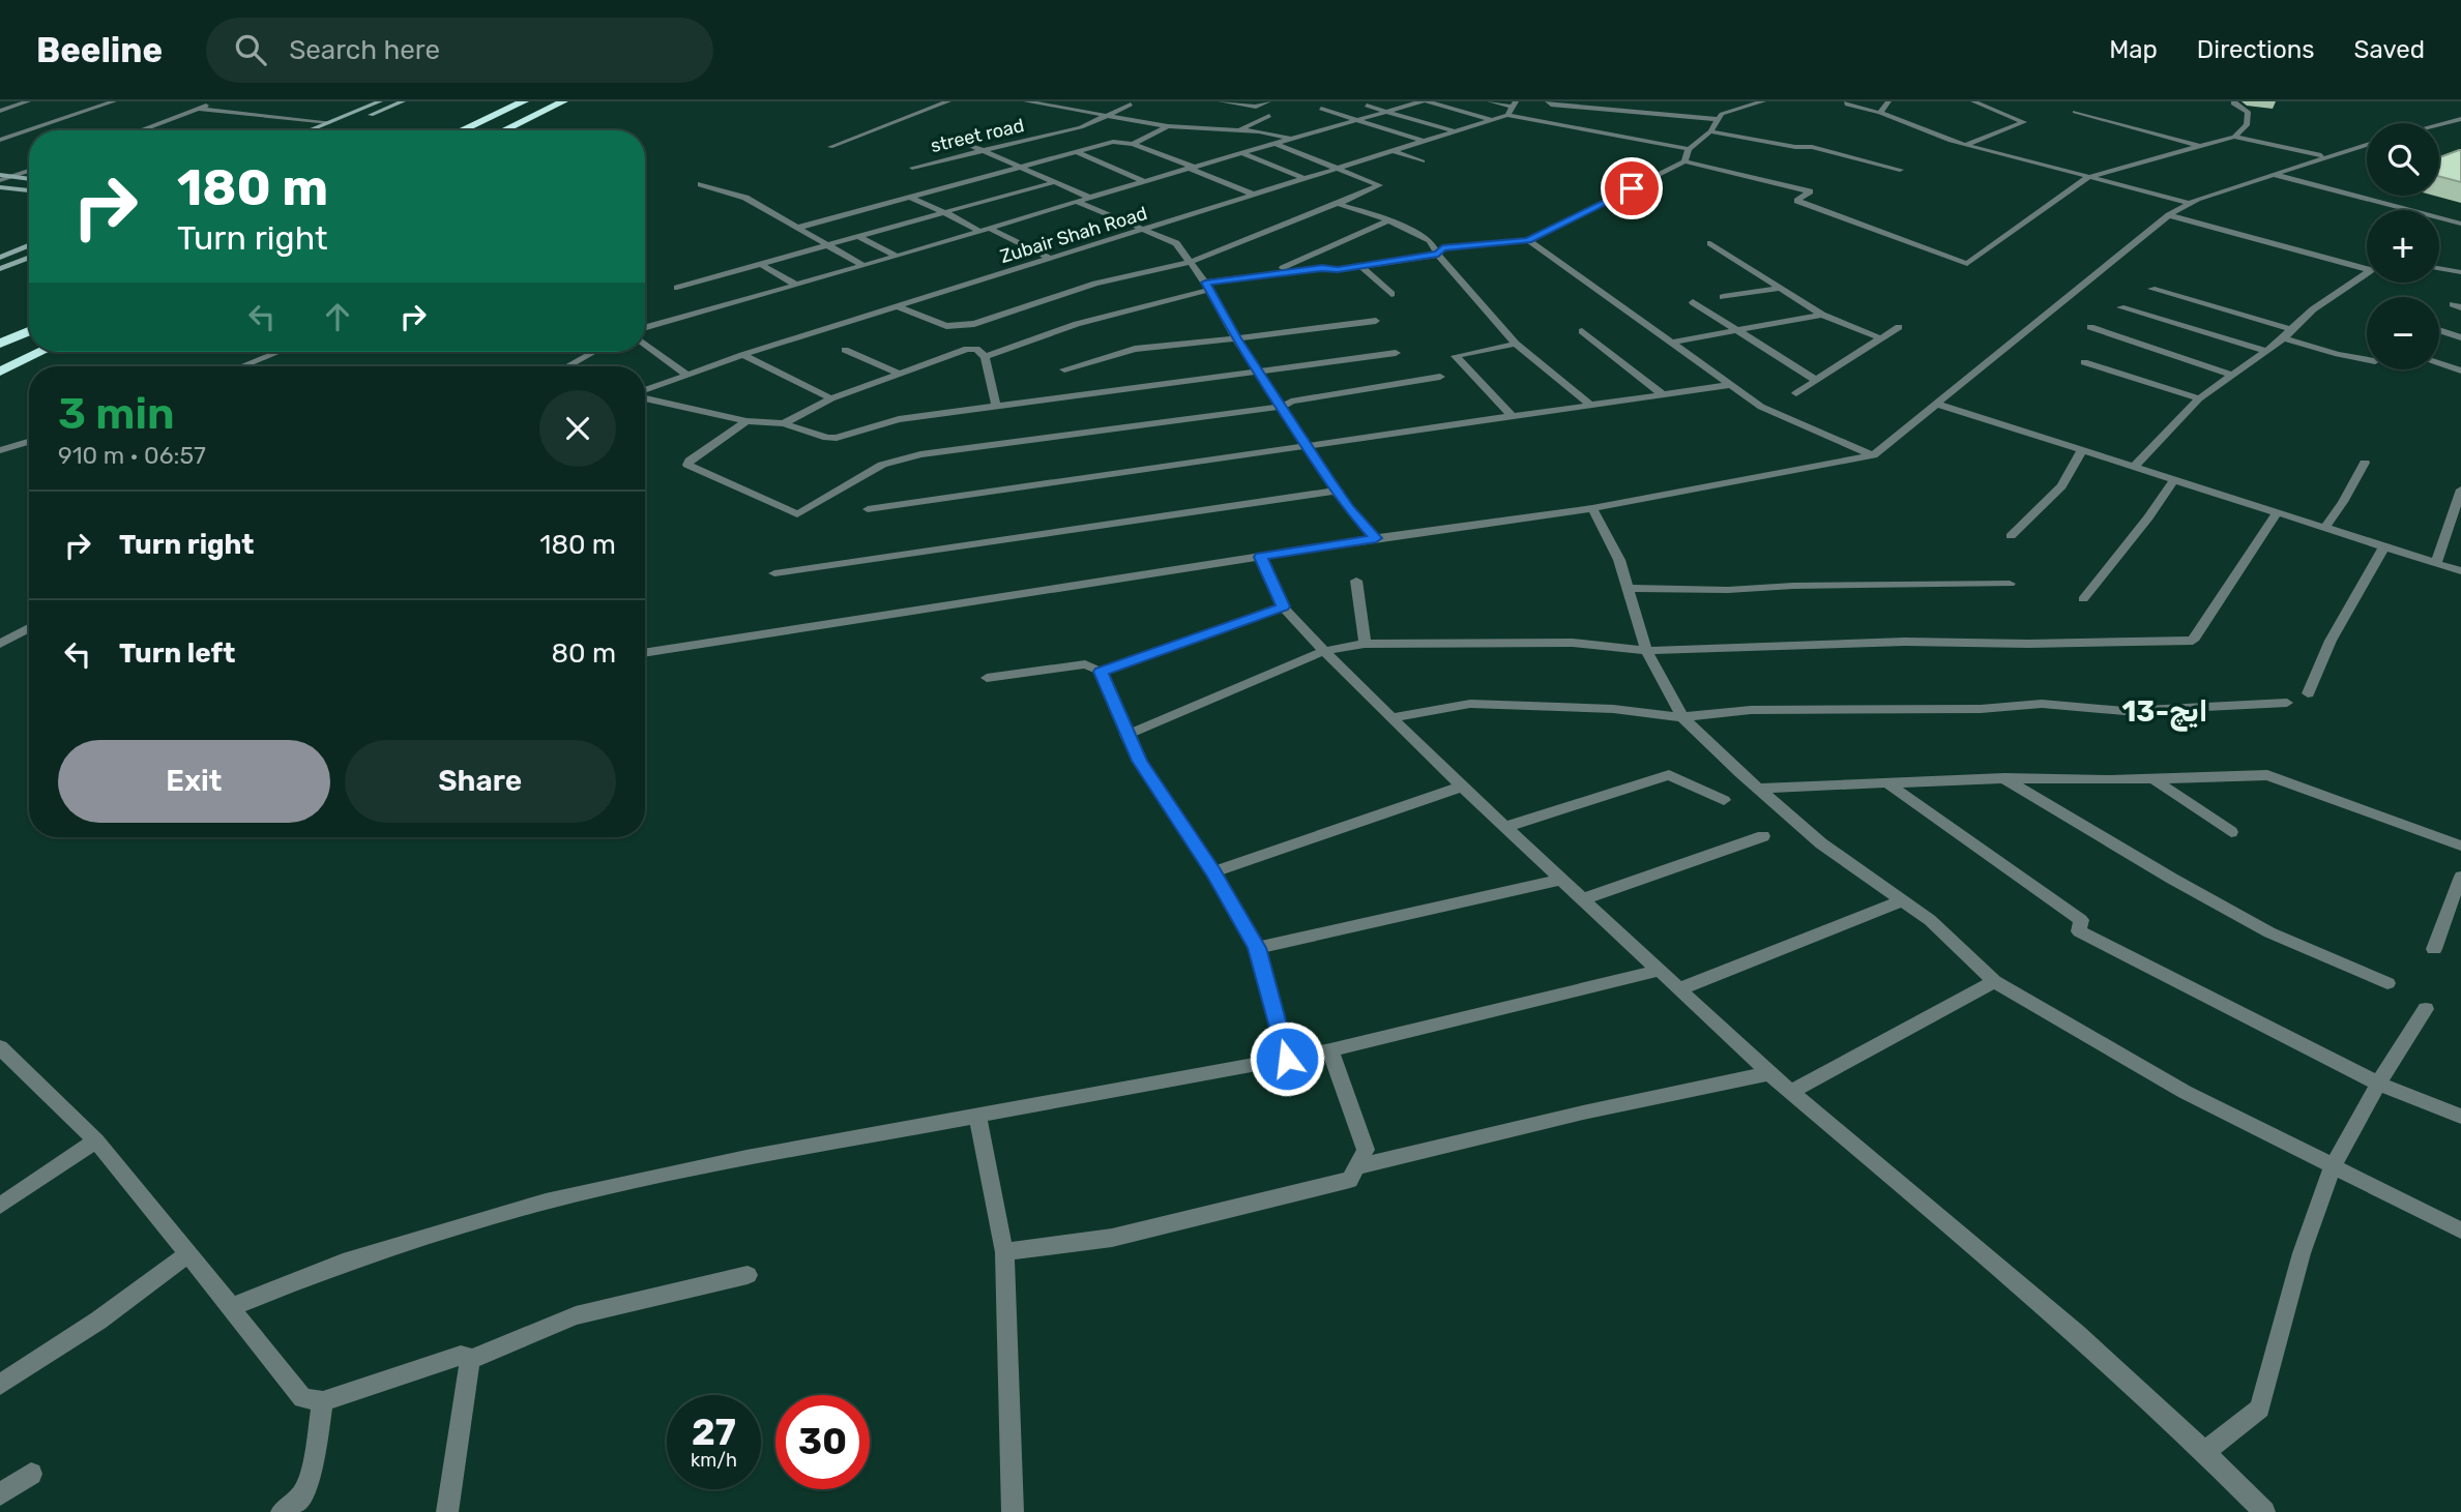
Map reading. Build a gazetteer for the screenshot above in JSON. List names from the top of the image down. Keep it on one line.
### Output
{"streets":{"street":["street road","Zubair Shah Road"]},"districts":["ایچ-13"],"page":{"header":"Beeline","search":"Search here","nav":["Map","Directions","Saved"],"map_buttons":["+","−"],"turn":["180 m","Turn right"],"heading":["3 min","910 m · 06:57"],"list":[{"name":"Turn right","value":"180 m"},{"name":"Turn left","value":"80 m"}],"buttons":["Exit","Share"],"speed":"27 km/h","limit":"30"}}
